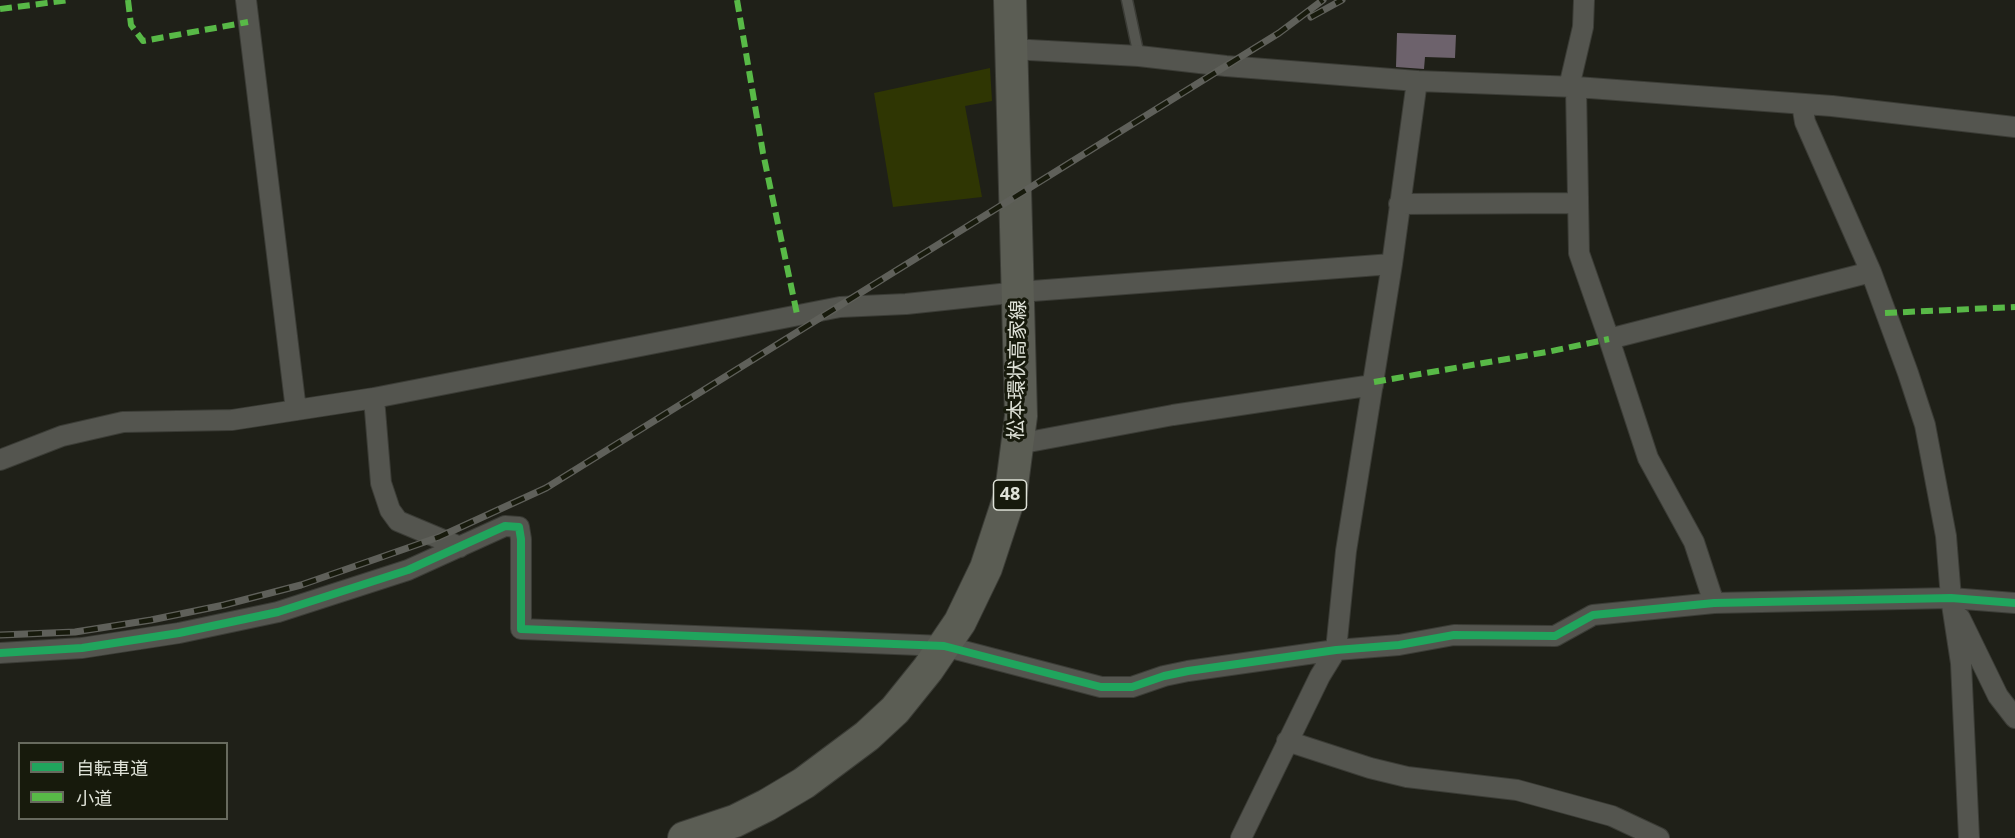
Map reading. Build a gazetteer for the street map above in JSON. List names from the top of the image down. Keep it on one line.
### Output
{"streets":{"main road":["松本環状高家線","48"]},"legend":["自転車道","小道"]}
